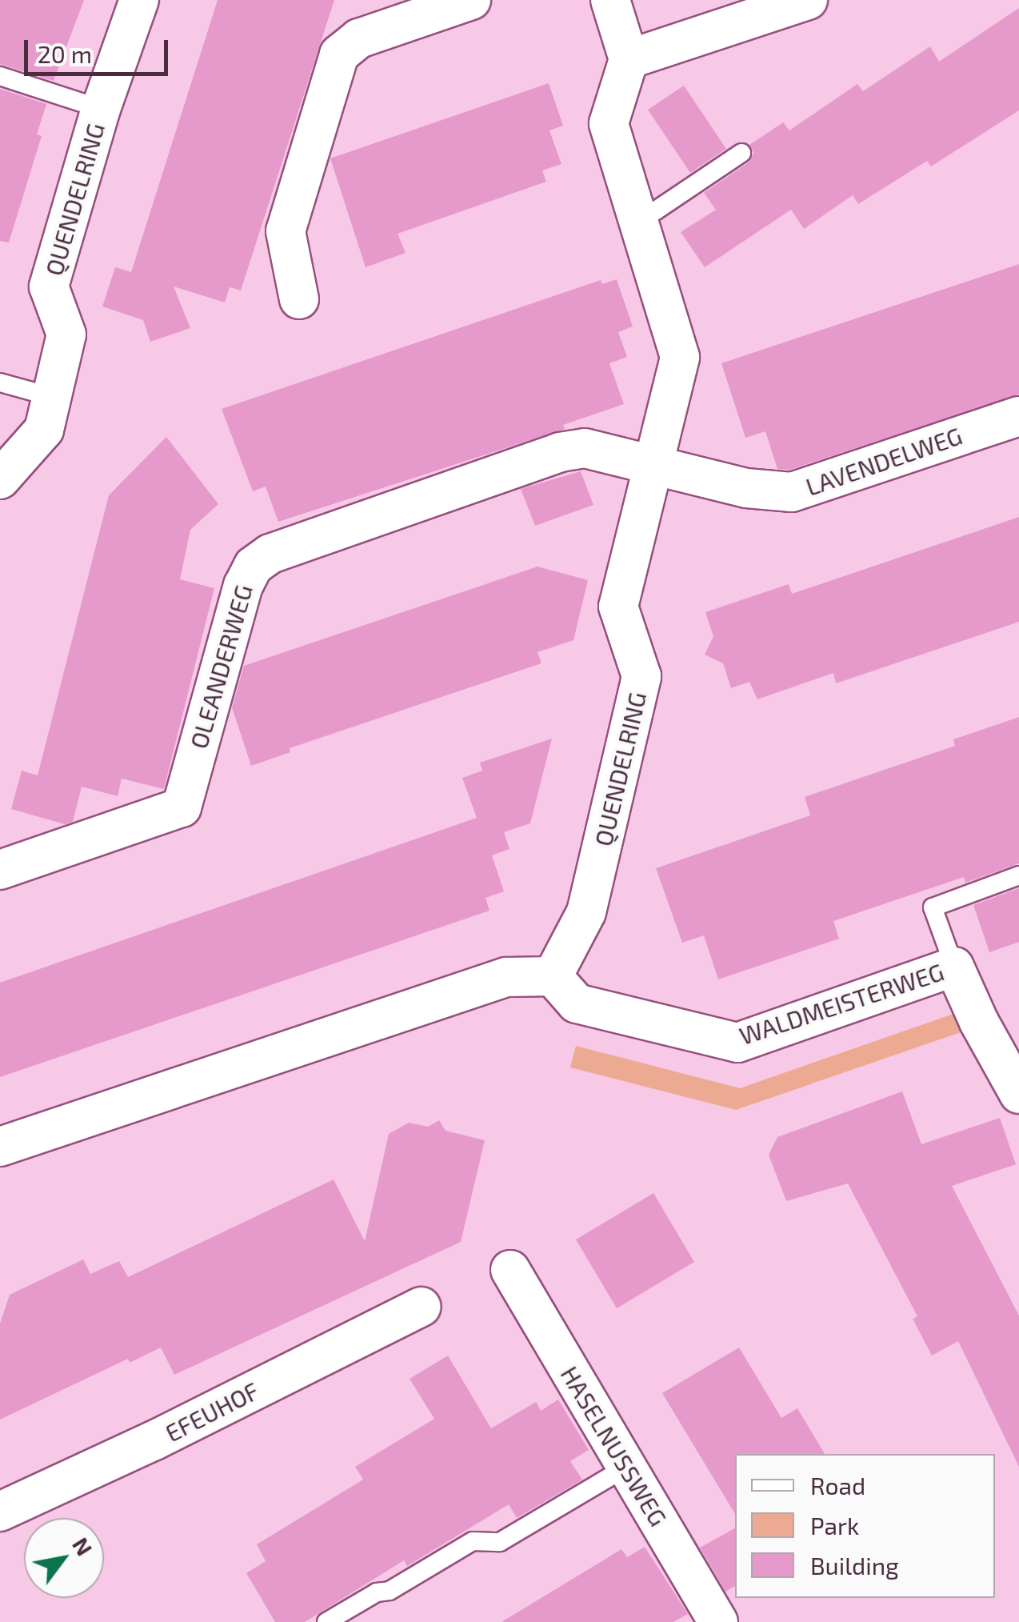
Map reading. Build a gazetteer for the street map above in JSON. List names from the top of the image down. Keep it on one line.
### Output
{"streets":{"street":["QUENDELRING","LAVENDELWEG","OLEANDERWEG","WALDMEISTERWEG","EFEUHOF","HASELNUSSWEG"]},"crossings":[["QUENDELRING","LAVENDELWEG"],["QUENDELRING","OLEANDERWEG"],["QUENDELRING","WALDMEISTERWEG"],["LAVENDELWEG","OLEANDERWEG"]],"legend":["Road","Park","Building"],"scale_bar":"20 m","north":"top right"}
